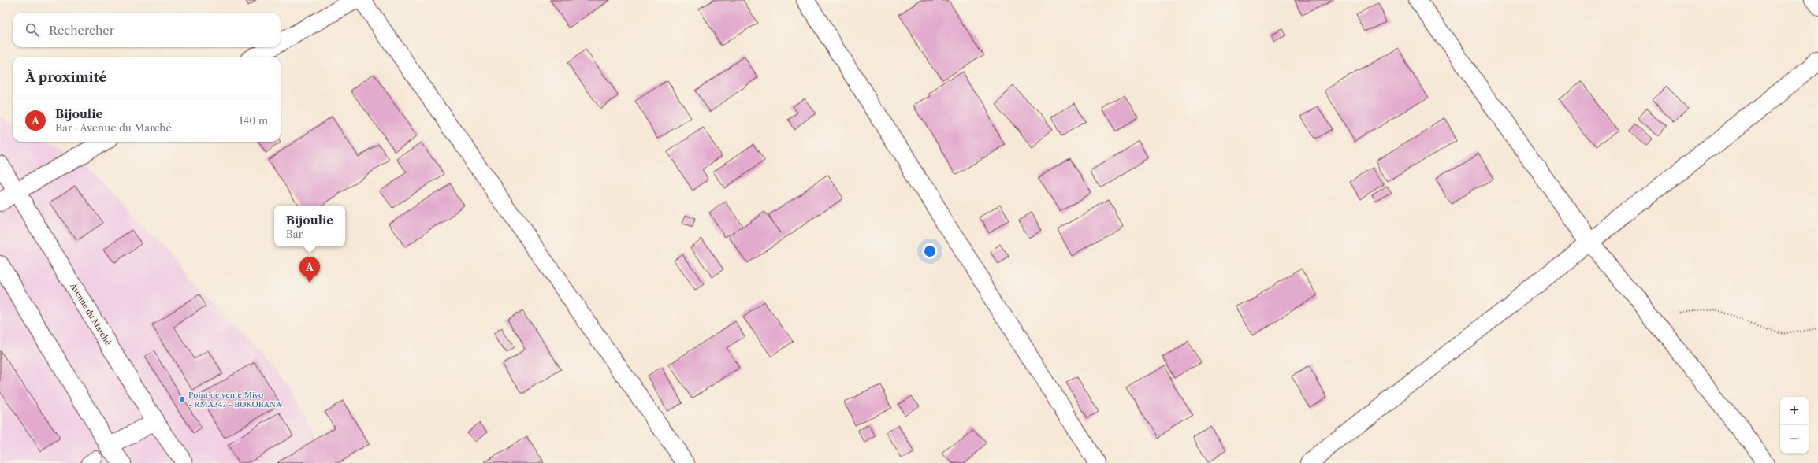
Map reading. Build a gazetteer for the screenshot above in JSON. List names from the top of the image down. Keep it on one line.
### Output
{"streets":{"street":["Avenue du Marché"]},"places":["Point de vente Mivo - RMA347 - BOKOBANA"],"page":{"search":"Rechercher","heading":"À proximité","list":[{"mark":"A","name":"Bijoulie","note":"Bar · Avenue du Marché","value":"140 m"}],"popup":["Bijoulie","Bar"],"pins":"A","map_buttons":["+","−"]}}
